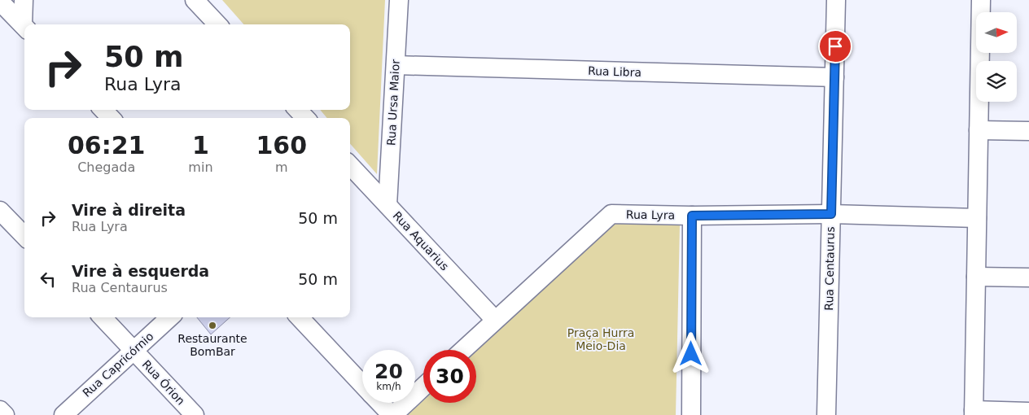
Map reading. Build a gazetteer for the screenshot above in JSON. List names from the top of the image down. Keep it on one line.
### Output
{"streets":{"street":["Rua Libra","Rua Ursa Maior","Rua Lyra","Rua Aquarius","Rua Centaurus","Rua Capricórnio","Rua Órion"]},"crossings":[["Rua Libra","Rua Ursa Maior"],["Rua Libra","Rua Centaurus"],["Rua Ursa Maior","Rua Aquarius"],["Rua Lyra","Rua Aquarius"],["Rua Lyra","Rua Centaurus"],["Rua Capricórnio","Rua Órion"]],"parks":["Praça Hurra Meio-Dia"],"places":["Restaurante BomBar"],"north":"right","page":{"turn":["50 m","Rua Lyra"],"eta":["06:21","Chegada","1","min","160","m"],"list":[{"name":"Vire à direita","note":"Rua Lyra","value":"50 m"},{"name":"Vire à esquerda","note":"Rua Centaurus","value":"50 m"}],"speed":"20 km/h","limit":"30"}}
